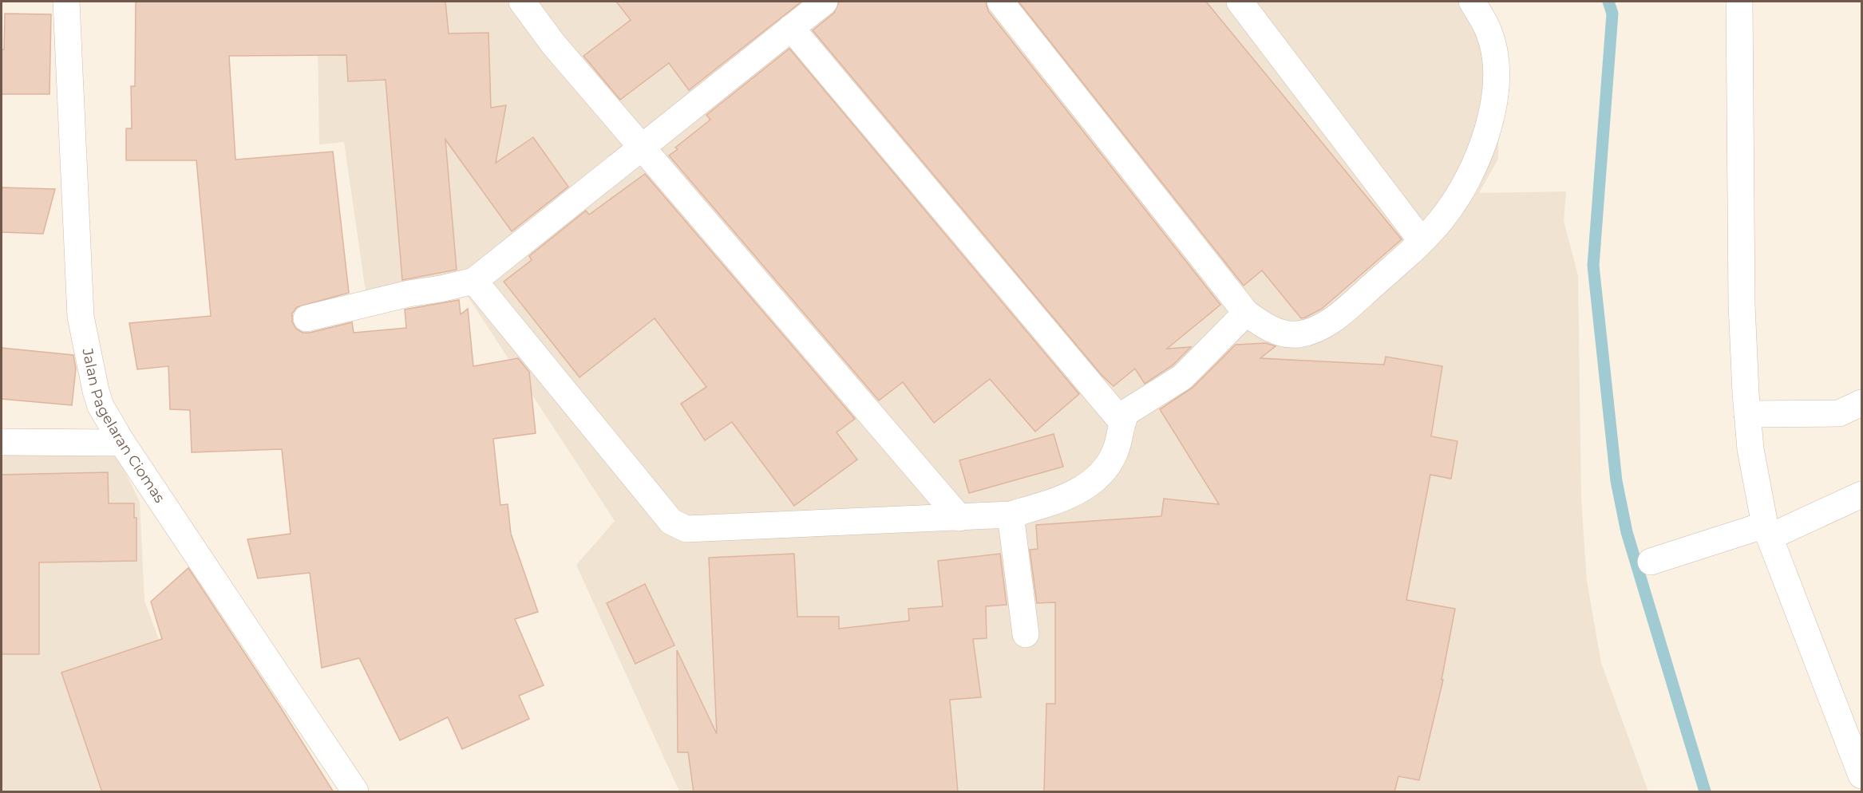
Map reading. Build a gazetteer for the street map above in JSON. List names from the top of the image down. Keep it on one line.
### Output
{"streets":{"street":["Jalan Pagelaran Ciomas"]}}
